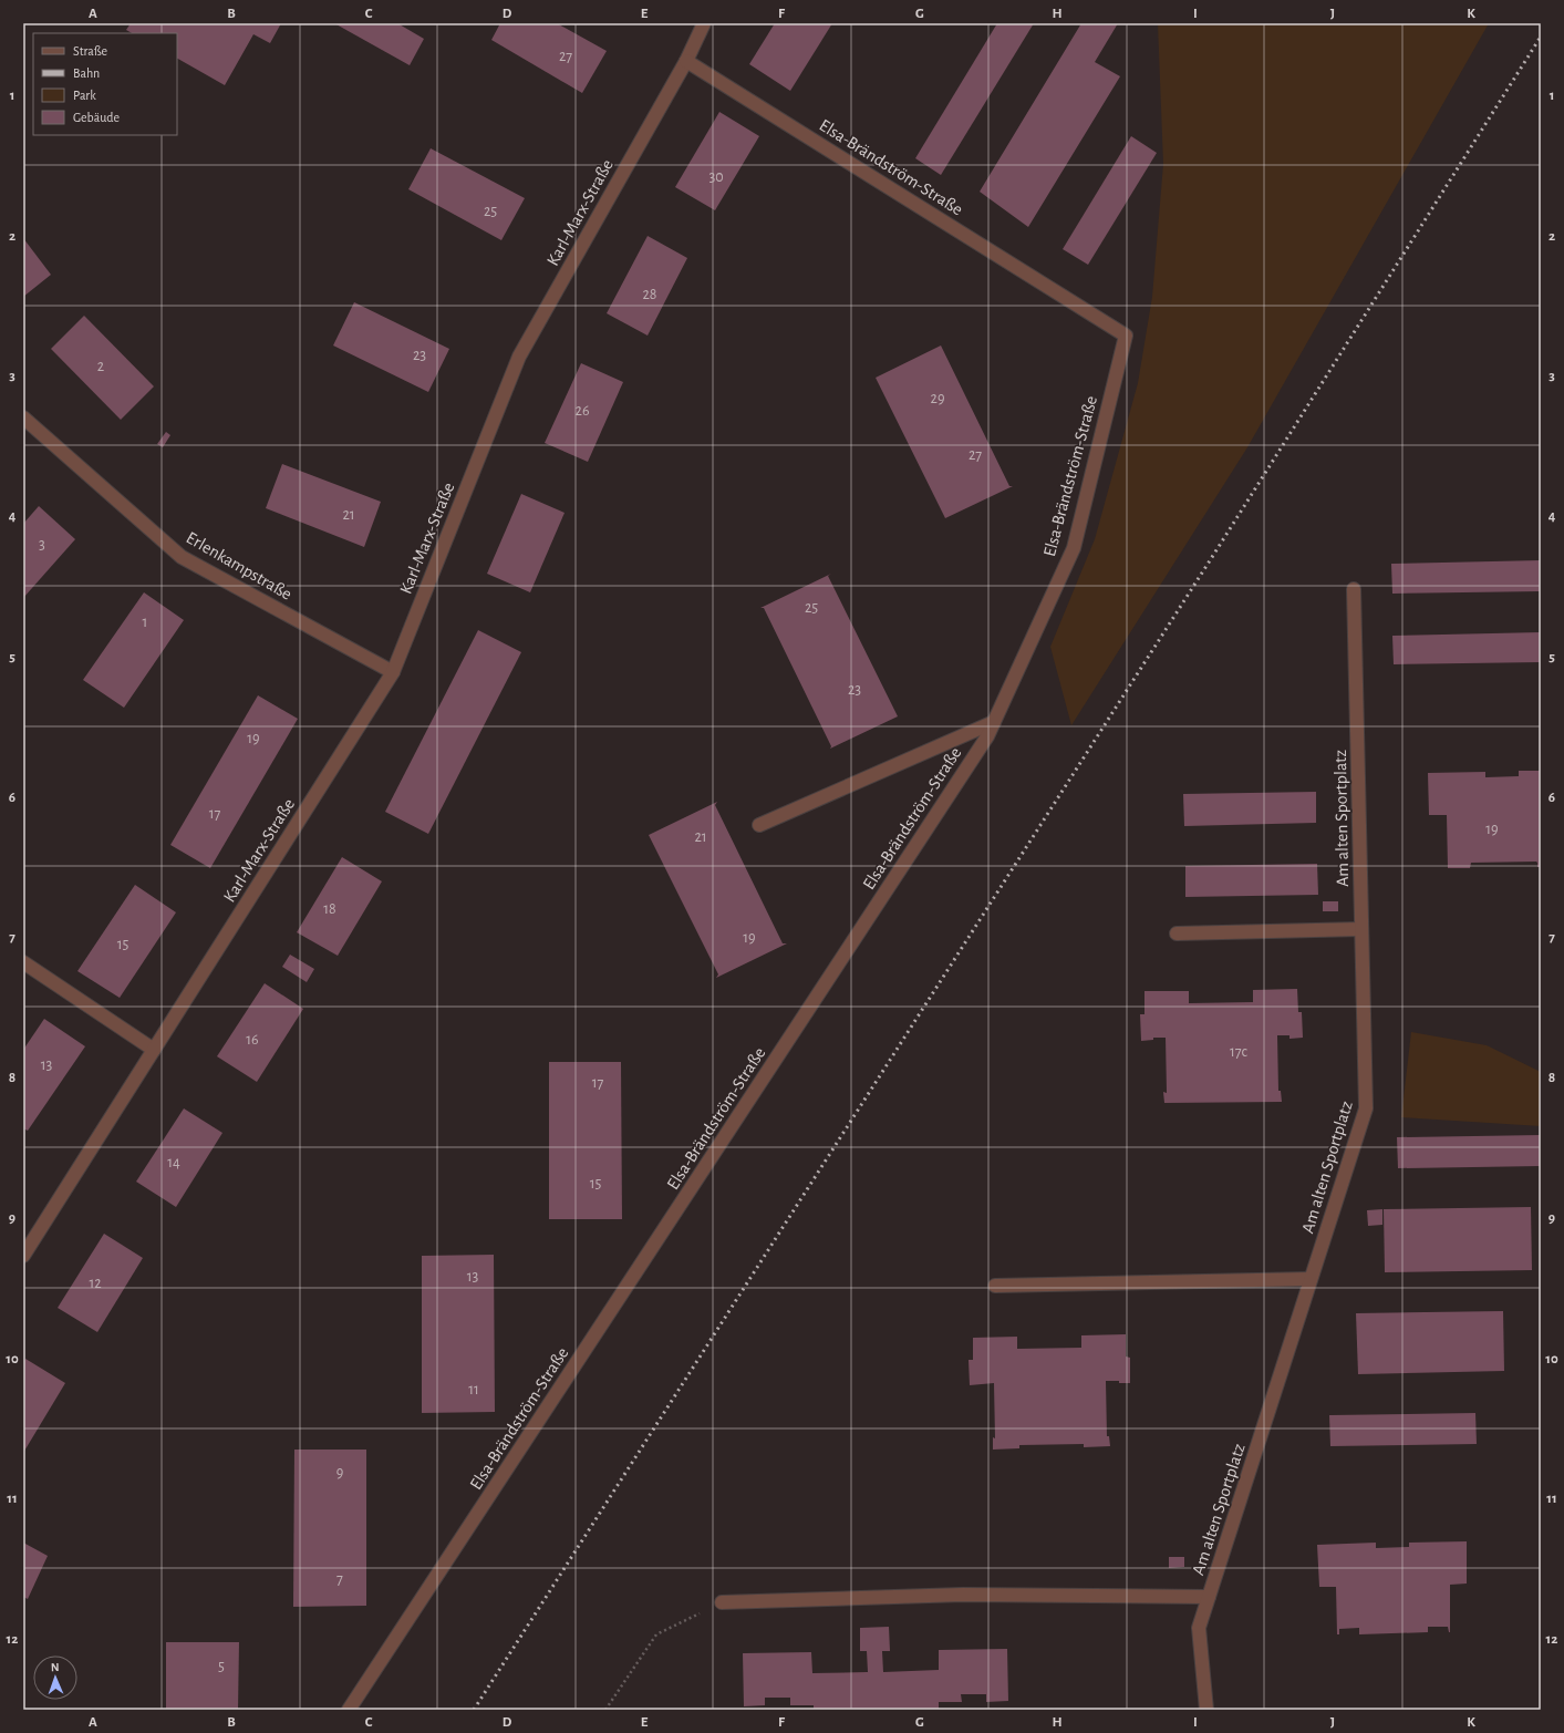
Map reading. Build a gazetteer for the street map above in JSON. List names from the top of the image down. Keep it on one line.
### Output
{"streets":{"street":["Elsa-Brändström-Straße","Karl-Marx-Straße","Erlenkampstraße","Am alten Sportplatz"]},"crossings":[["Elsa-Brändström-Straße","Karl-Marx-Straße"],["Karl-Marx-Straße","Erlenkampstraße"]],"house_numbers":["27","30","25","28","23","2","29","26","27","21","3","25","1","23","19","17","19","21","18","19","15","16","17c","13","17","14","15","13","12","11","9","7","5"],"legend":["Straße","Bahn","Park","Gebäude"],"north":"top","grid":{"columns":["A","B","C","D","E","F","G","H","I","J","K"],"rows":["1","2","3","4","5","6","7","8","9","10","11","12"]}}
